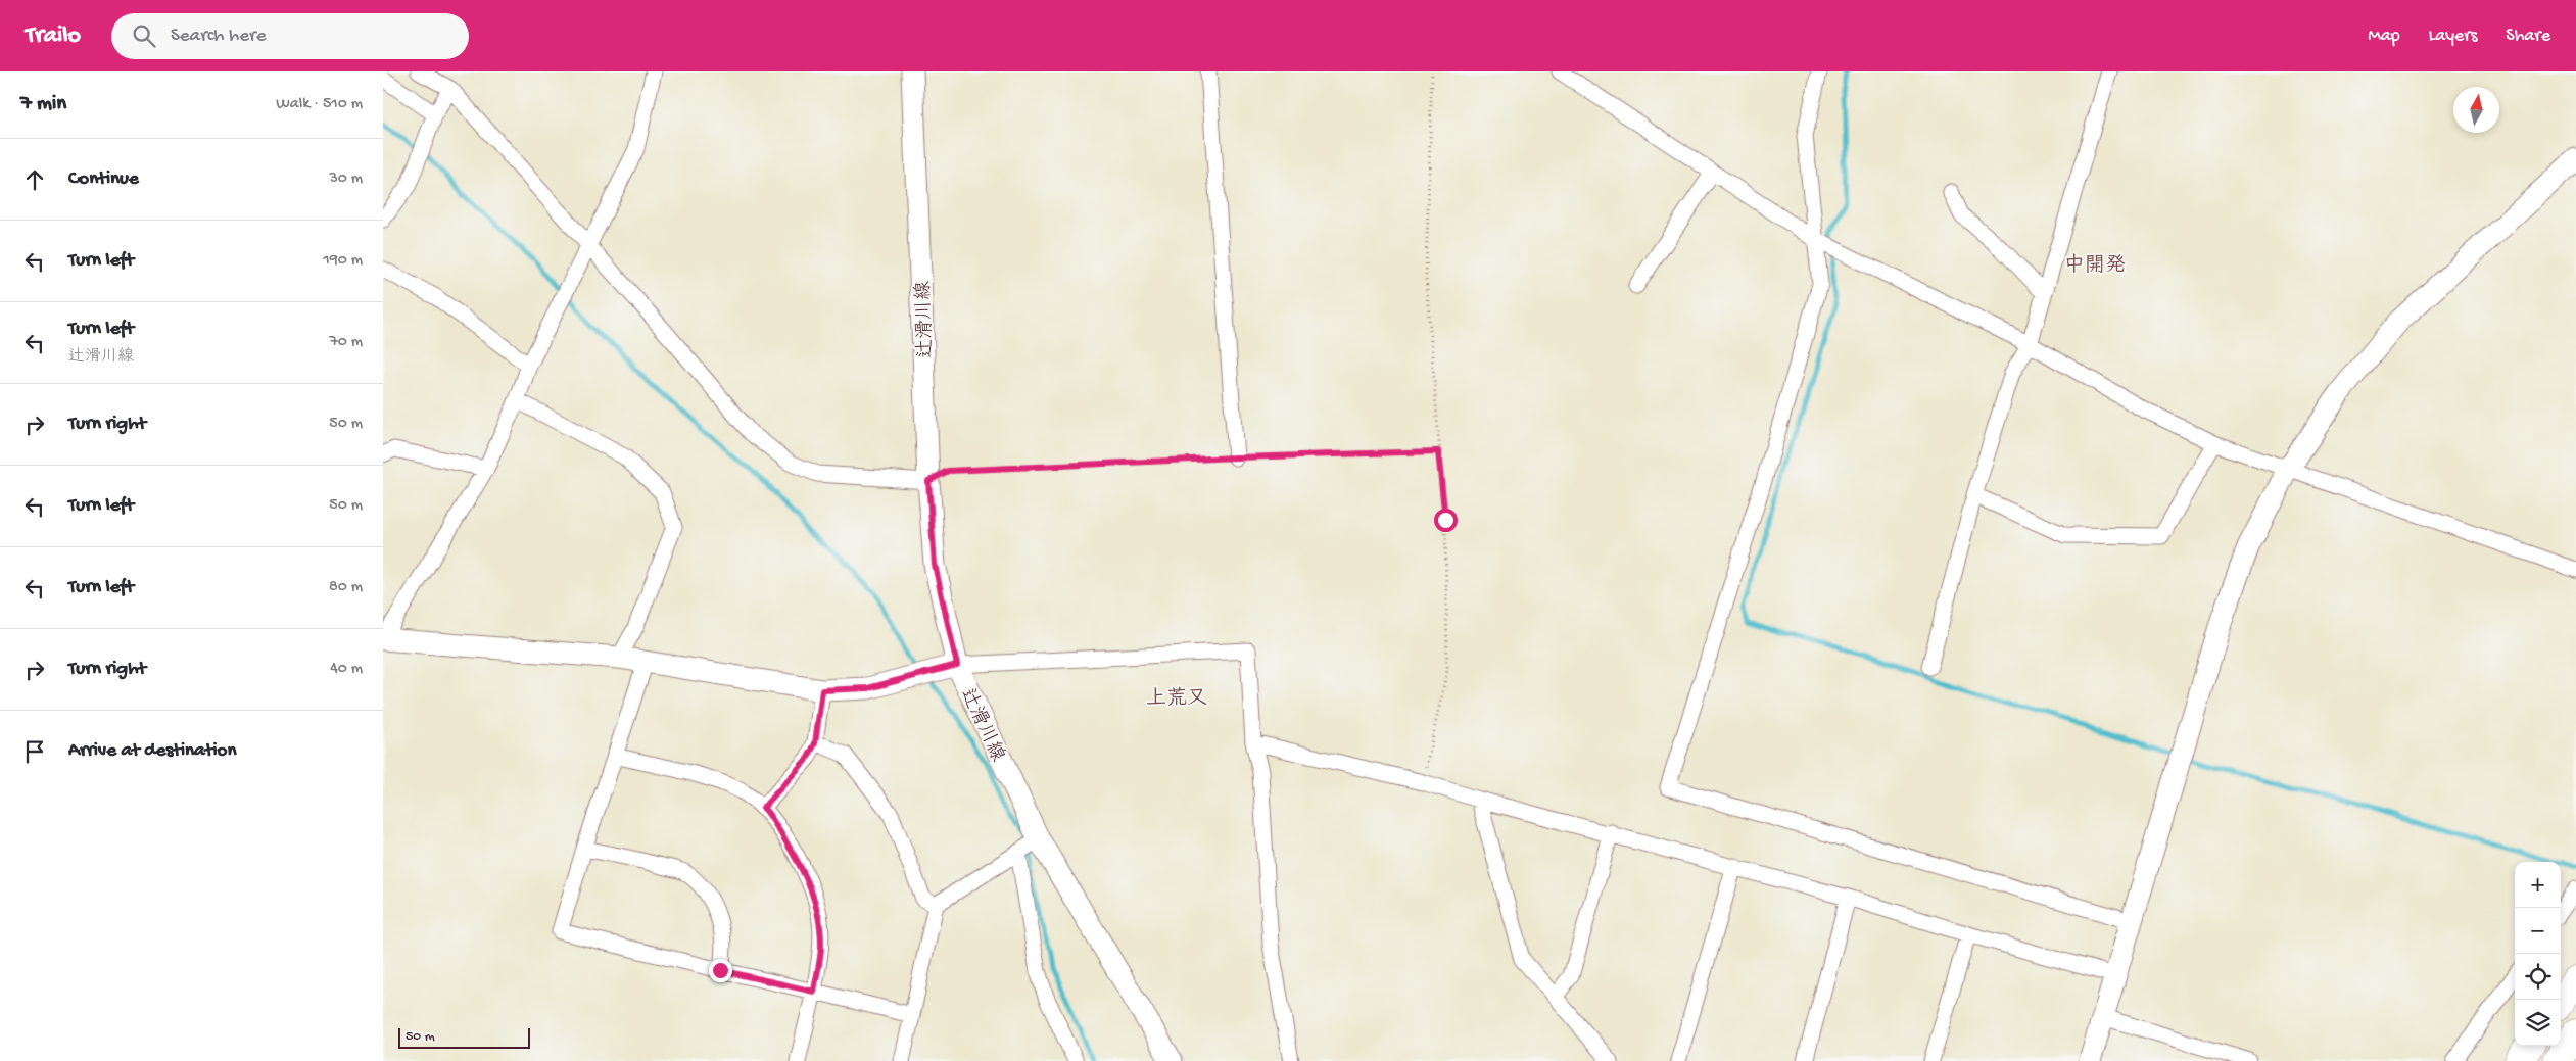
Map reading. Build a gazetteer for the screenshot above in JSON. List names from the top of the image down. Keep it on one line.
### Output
{"streets":{"street":["辻滑川線"]},"districts":["中開発","上荒又"],"scale_bar":"50 m","north":"top","page":{"header":"Trailo","search":"Search here","nav":["Map","Layers","Share"],"heading":["7 min","Walk · 510 m"],"list":[["Continue","30 m"],["Turn left","190 m"],["Turn left","辻滑川線","70 m"],["Turn right","50 m"],["Turn left","50 m"],["Turn left","80 m"],["Turn right","40 m"],"Arrive at destination"],"map_buttons":["+","−"],"scale":"50 m"}}
